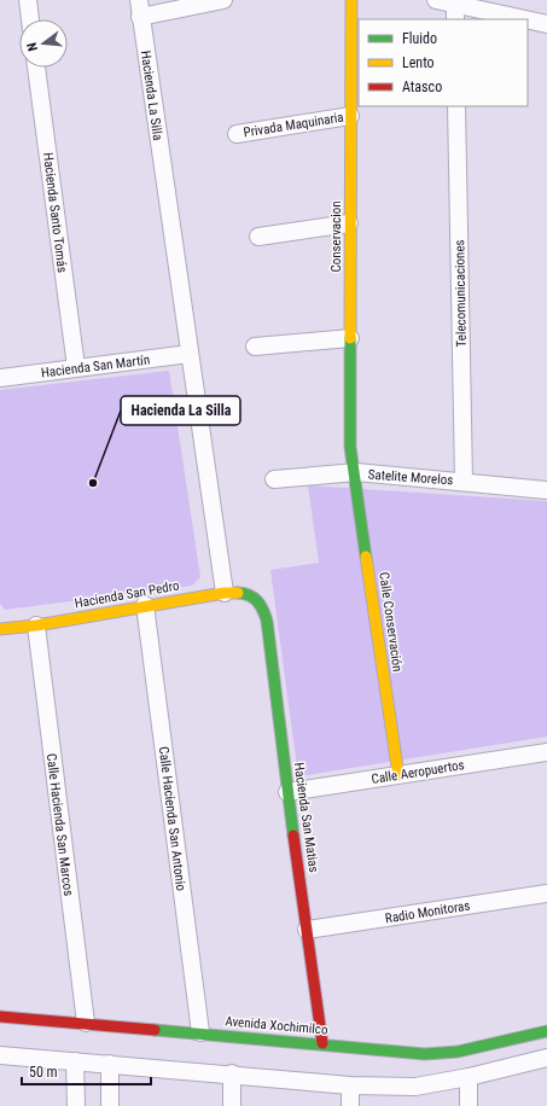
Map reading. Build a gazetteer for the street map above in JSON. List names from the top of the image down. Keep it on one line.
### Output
{"streets":{"street":["Hacienda La Silla","Privada Maquinaria","Hacienda Santo Tomás","Conservacion","Telecomunicaciones","Hacienda San Martín","Satelite Morelos","Hacienda San Pedro","Calle Conservación","Calle Aeropuertos","Hacienda San Matias","Calle Hacienda San Antonio","Calle Hacienda San Marcos","Radio Monitoras","Avenida Xochimilco"]},"crossings":[["Hacienda La Silla","Hacienda San Martín"],["Hacienda La Silla","Hacienda San Pedro"],["Privada Maquinaria","Conservacion"],["Hacienda Santo Tomás","Hacienda San Martín"],["Conservacion","Satelite Morelos"],["Conservacion","Calle Conservación"],["Telecomunicaciones","Satelite Morelos"],["Satelite Morelos","Calle Conservación"],["Hacienda San Pedro","Hacienda San Matias"],["Hacienda San Pedro","Calle Hacienda San Antonio"],["Hacienda San Pedro","Calle Hacienda San Marcos"],["Calle Conservación","Calle Aeropuertos"],["Calle Aeropuertos","Hacienda San Matias"],["Hacienda San Matias","Radio Monitoras"],["Hacienda San Matias","Avenida Xochimilco"],["Calle Hacienda San Antonio","Avenida Xochimilco"],["Calle Hacienda San Marcos","Avenida Xochimilco"]],"places":["Hacienda La Silla"],"legend":["Fluido","Lento","Atasco"],"scale_bar":"50 m","north":"left"}
